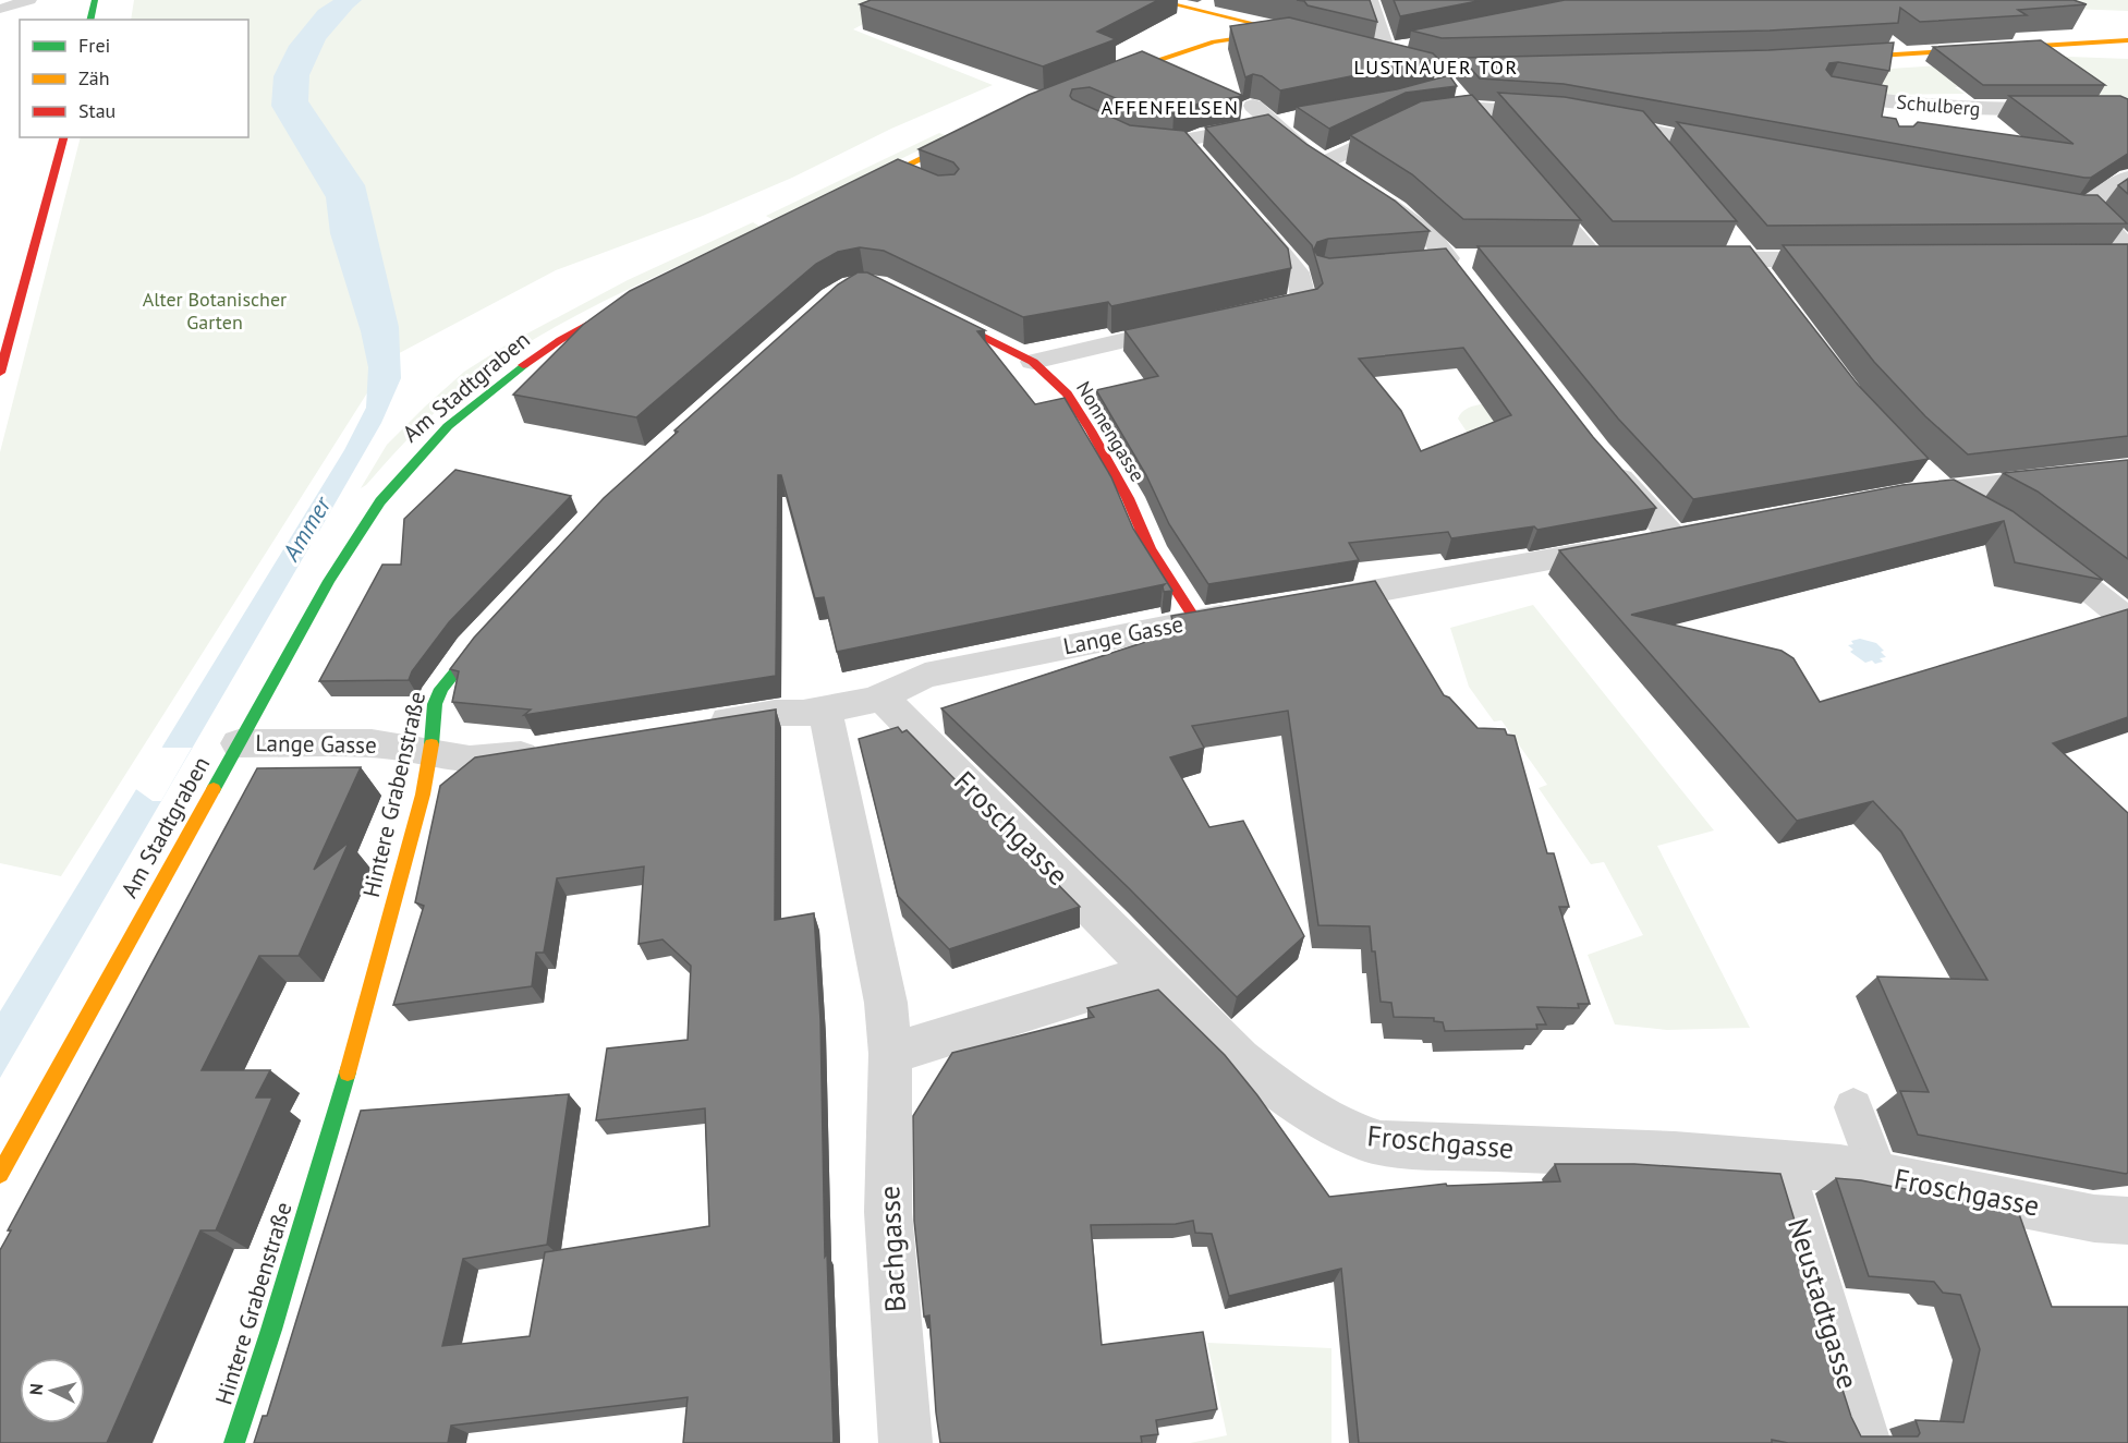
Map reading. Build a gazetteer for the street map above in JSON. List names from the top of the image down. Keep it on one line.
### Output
{"streets":{"street":["Schulberg","Am Stadtgraben","Nonnengasse","Lange Gasse","Hintere Grabenstraße","Froschgasse","Bachgasse","Neustadtgasse"]},"crossings":[["Am Stadtgraben","Lange Gasse"],["Nonnengasse","Lange Gasse"],["Lange Gasse","Hintere Grabenstraße"],["Lange Gasse","Froschgasse"],["Lange Gasse","Bachgasse"],["Froschgasse","Neustadtgasse"]],"districts":["LUSTNAUER TOR","AFFENFELSEN"],"water":["Ammer"],"parks":["Alter Botanischer Garten"],"legend":["Frei","Zäh","Stau"],"north":"left"}
